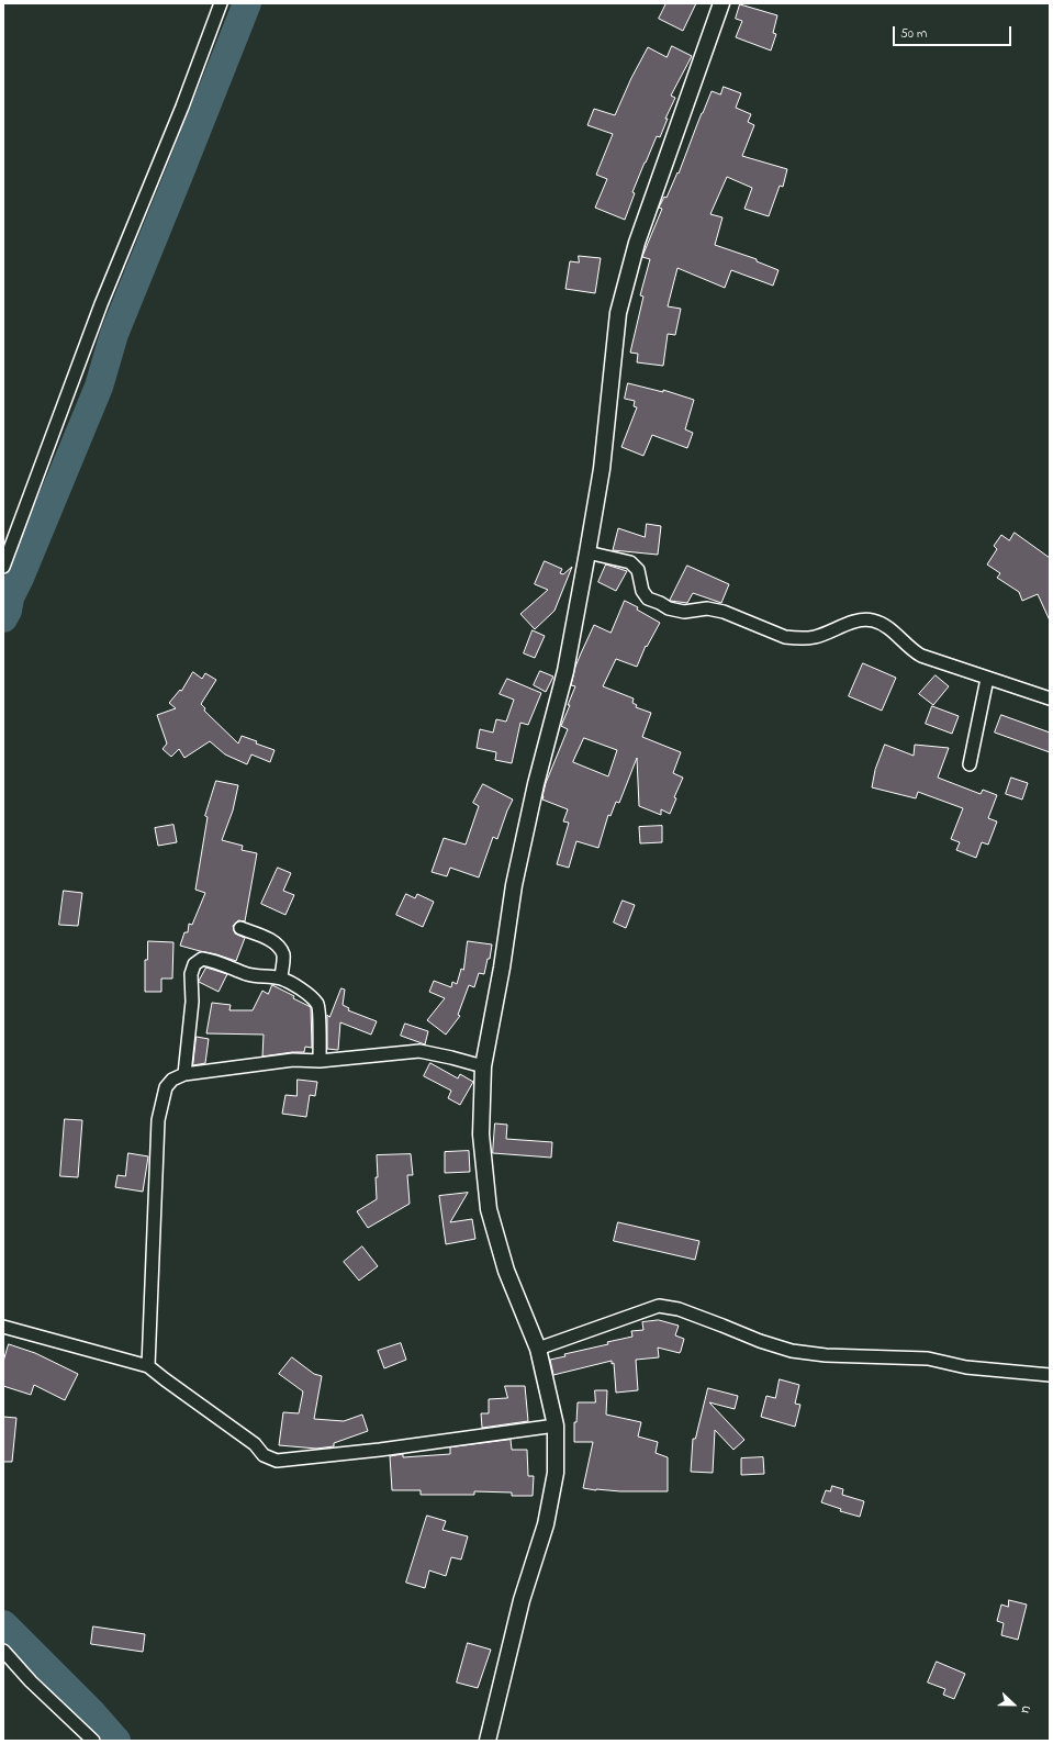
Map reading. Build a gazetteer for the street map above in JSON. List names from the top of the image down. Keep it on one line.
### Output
{"scale_bar":"50 m","north":"right"}
